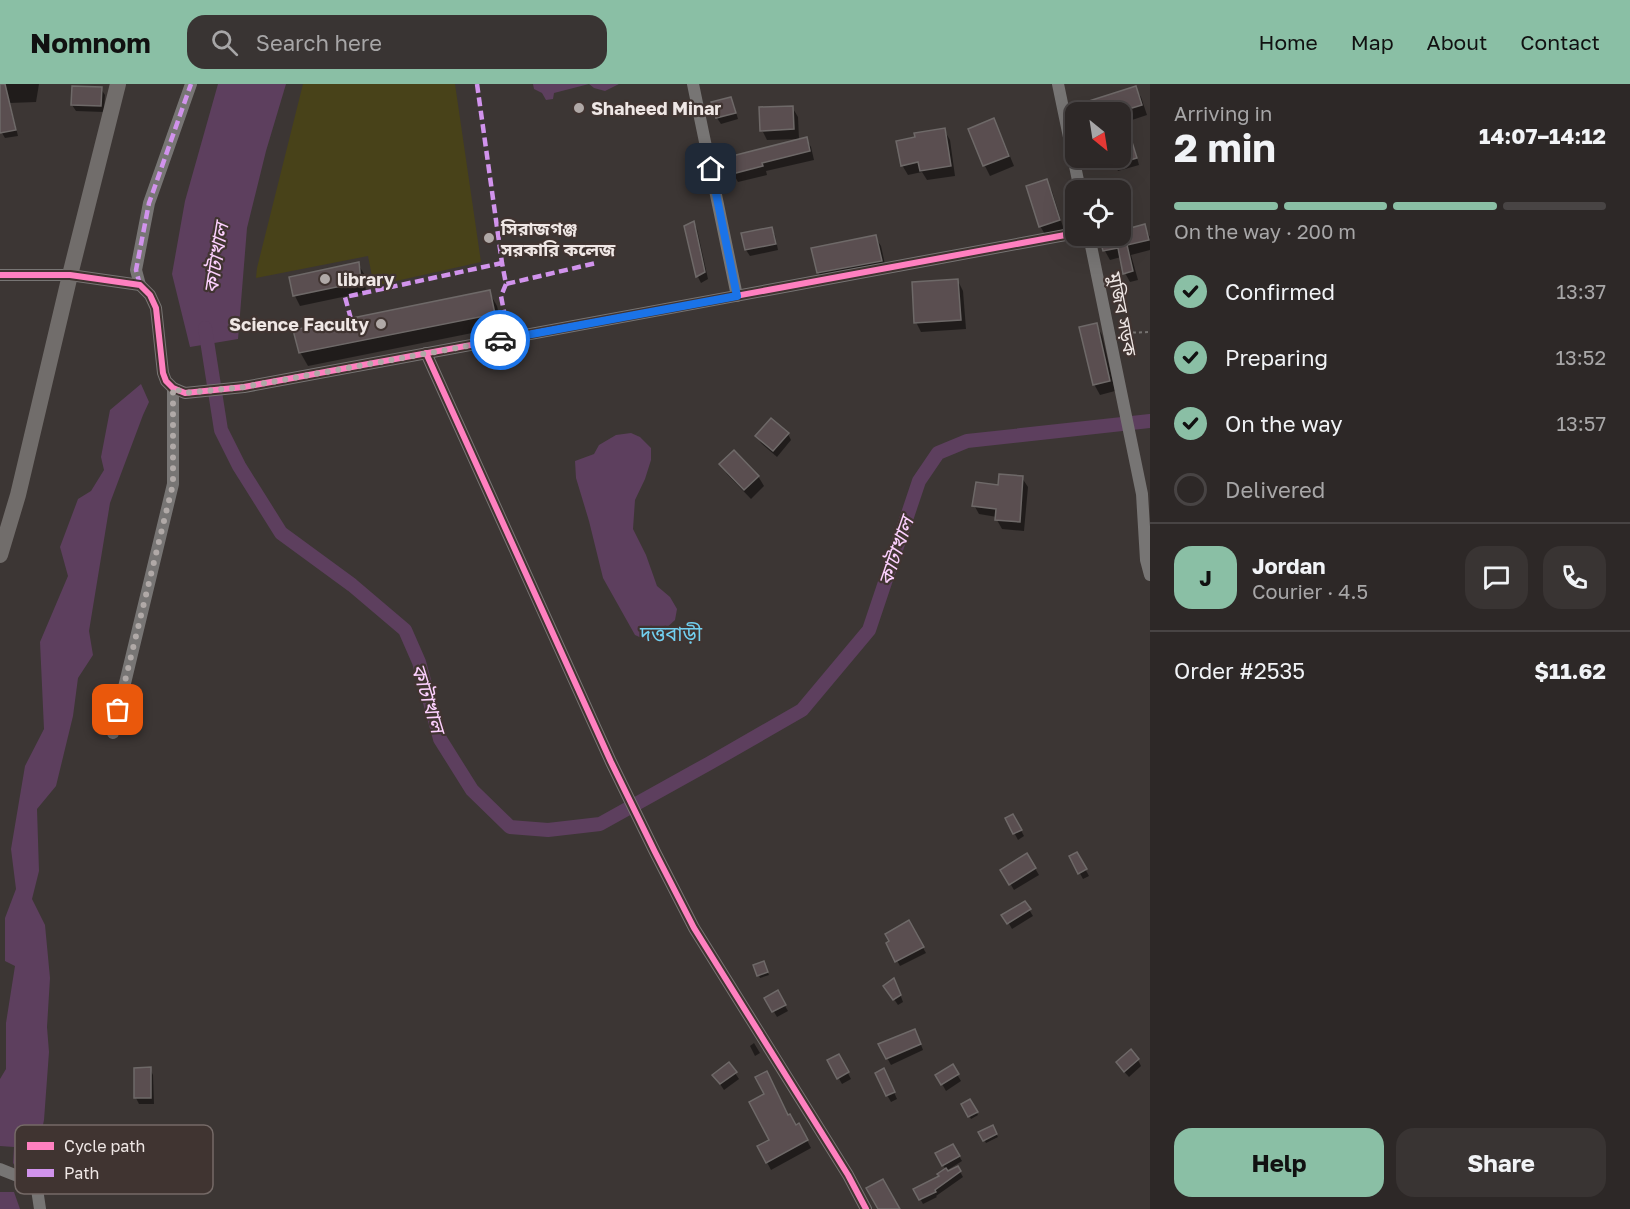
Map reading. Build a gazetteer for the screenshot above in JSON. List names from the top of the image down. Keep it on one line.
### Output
{"streets":{"street":["মুজিব সড়ক"]},"districts":["দত্তবাড়ী"],"water":["কাটাখাল"],"places":["Shaheed Minar","সিরাজগঞ্জ সরকারি কলেজ","library","Science Faculty"],"legend":["Cycle path","Path"],"north":"bottom right","page":{"header":"Nomnom","search":"Search here","nav":["Home","Map","About","Contact"],"heading":["2 min","Arriving in","14:07–14:12"],"panel":["Jordan","Courier · 4.5","Order #2535","$11.62"],"bar":"On the way · 200 m","list":[["Confirmed","13:37"],["Preparing","13:52"],["On the way","13:57"],"Delivered"],"round":"J","buttons":["Help","Share"]}}
